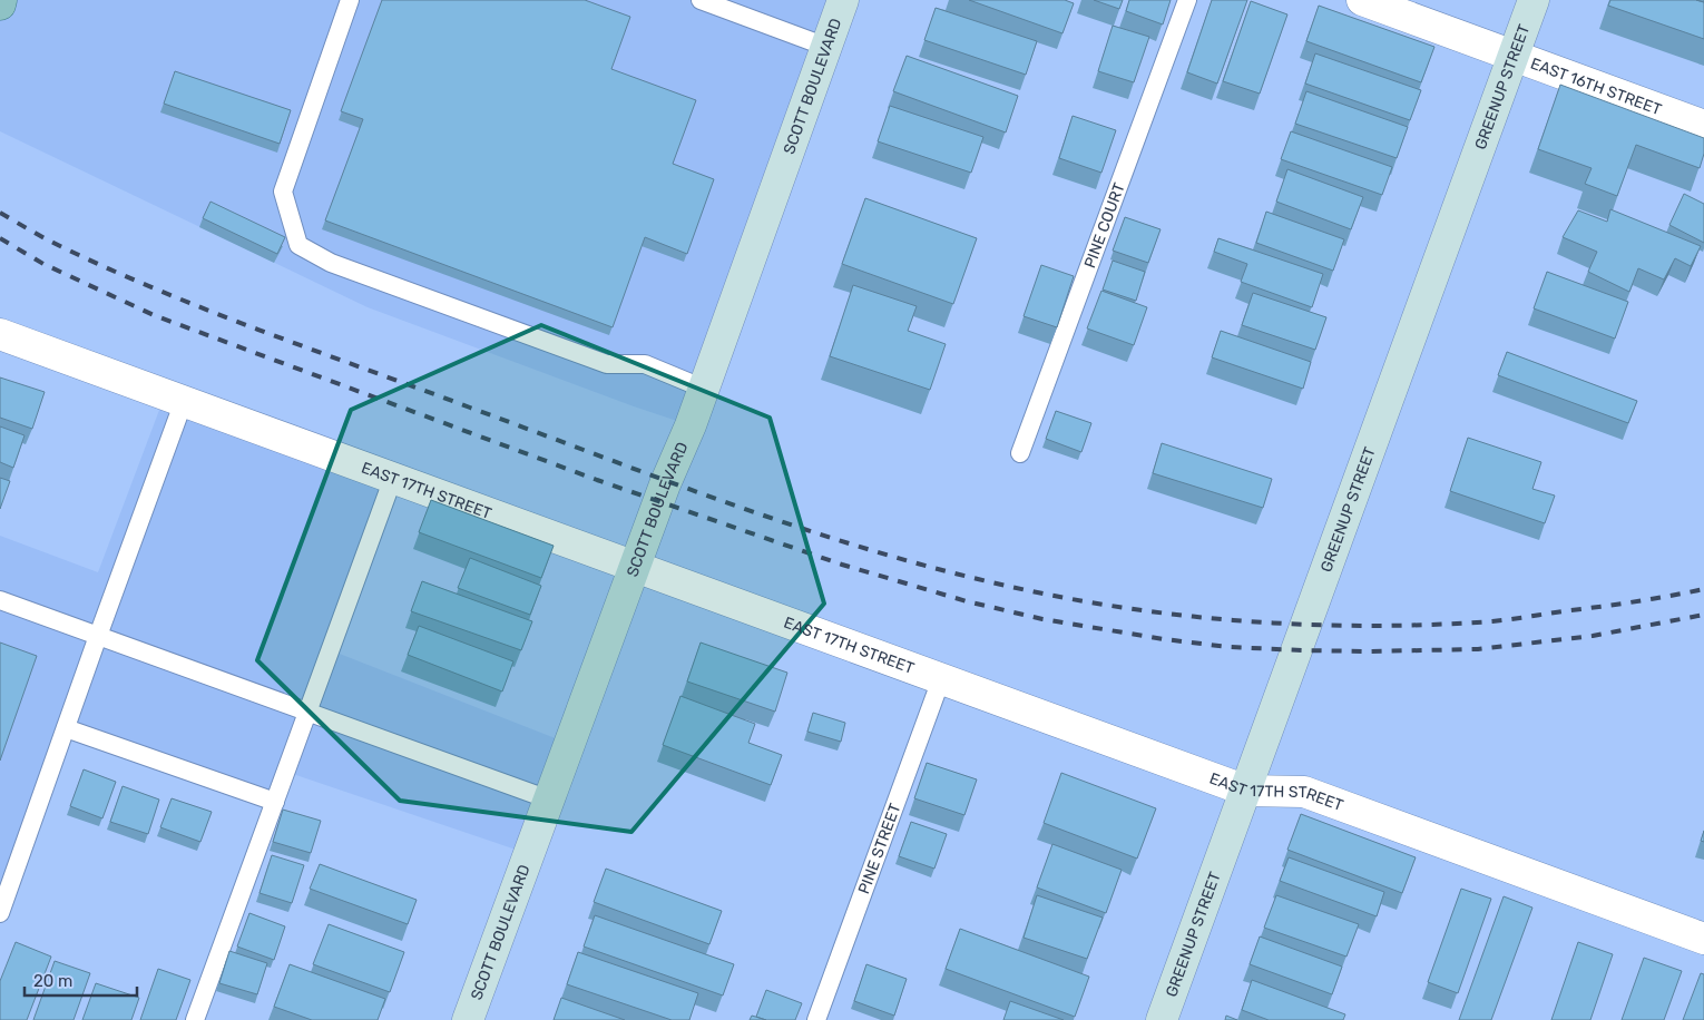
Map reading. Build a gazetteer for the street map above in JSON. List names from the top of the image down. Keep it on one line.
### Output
{"streets":{"main road":["SCOTT BOULEVARD","GREENUP STREET"],"street":["EAST 16TH STREET","EAST 17TH STREET"],"lane":["PINE COURT","PINE STREET"]},"crossings":[["EAST 16TH STREET","GREENUP STREET"],["SCOTT BOULEVARD","EAST 17TH STREET"],["GREENUP STREET","EAST 17TH STREET"],["EAST 17TH STREET","PINE STREET"]],"scale_bar":"20 m"}
